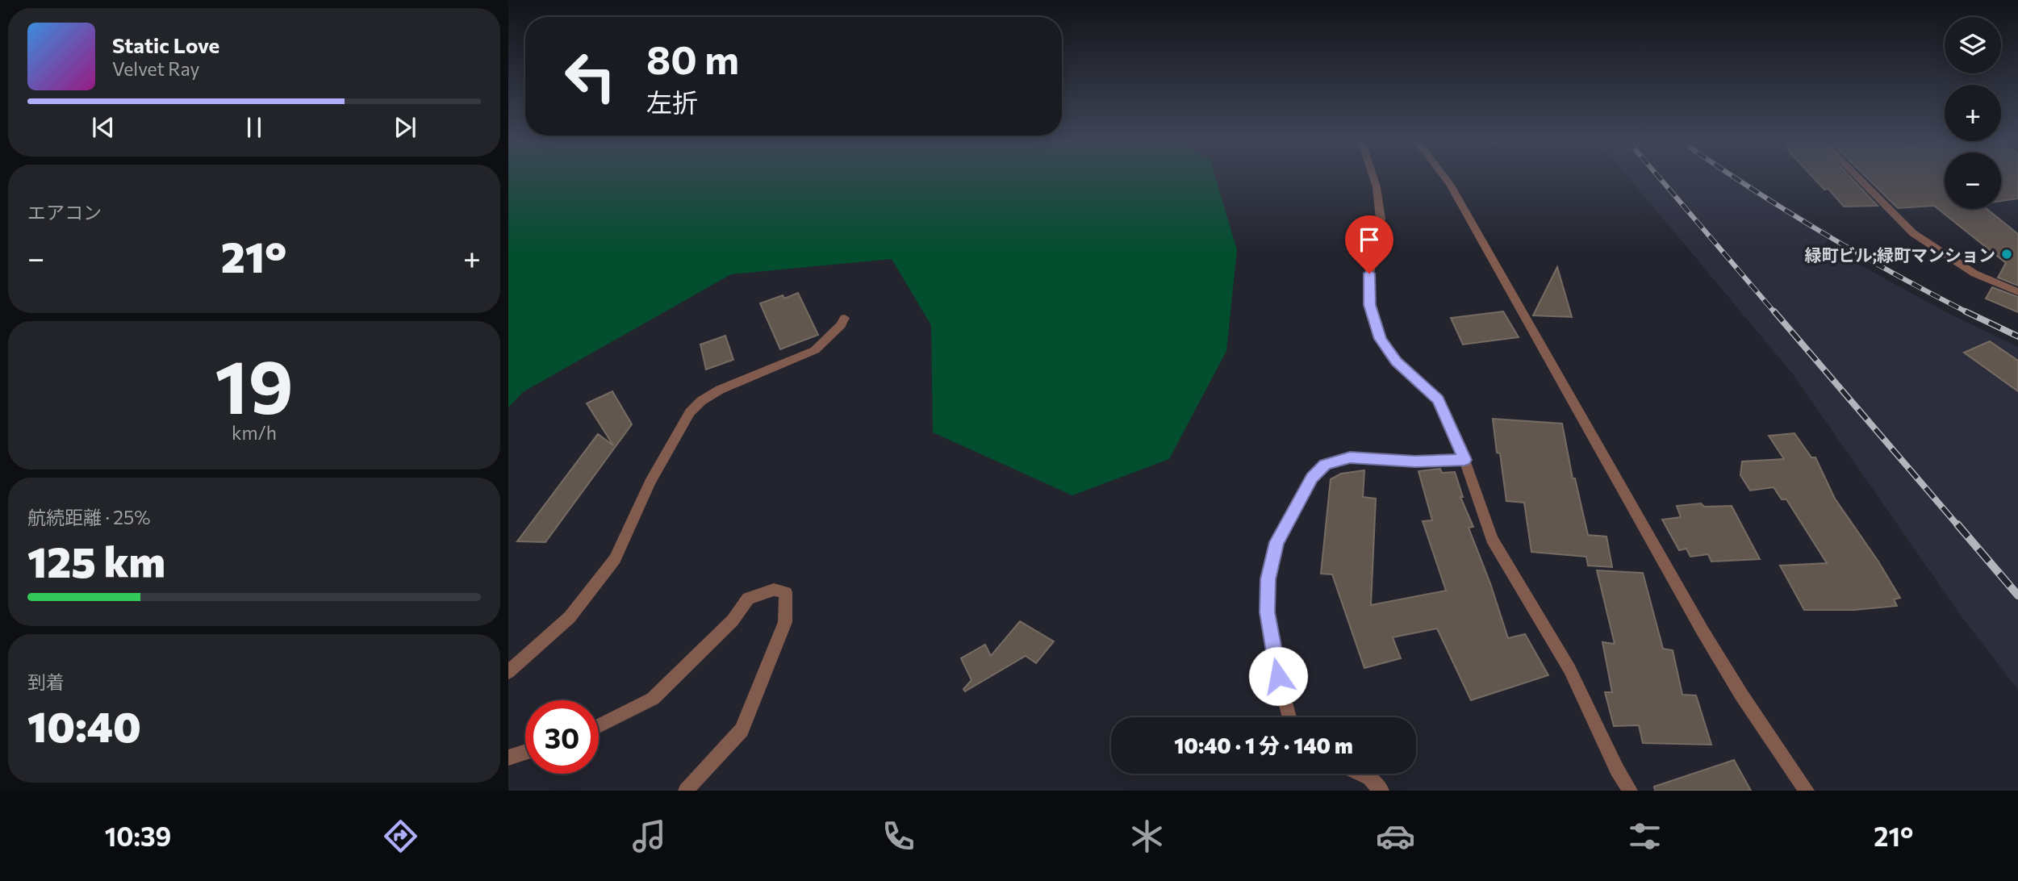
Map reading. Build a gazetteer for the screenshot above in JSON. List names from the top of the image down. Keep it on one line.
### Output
{"places":["緑町ビル;緑町マンション"],"page":{"map_buttons":["+","−"],"turn":["80 m","左折"],"song":["Static Love","Velvet Ray"],"tile":["エアコン",["19","km/h"],["航続距離 · 25%","125 km"],["到着","10:40"]],"heat":["−","21°","+"],"limit":"30","trip":"10:40 · 1 分 · 140 m","tabs":["10:39","21°"]}}
